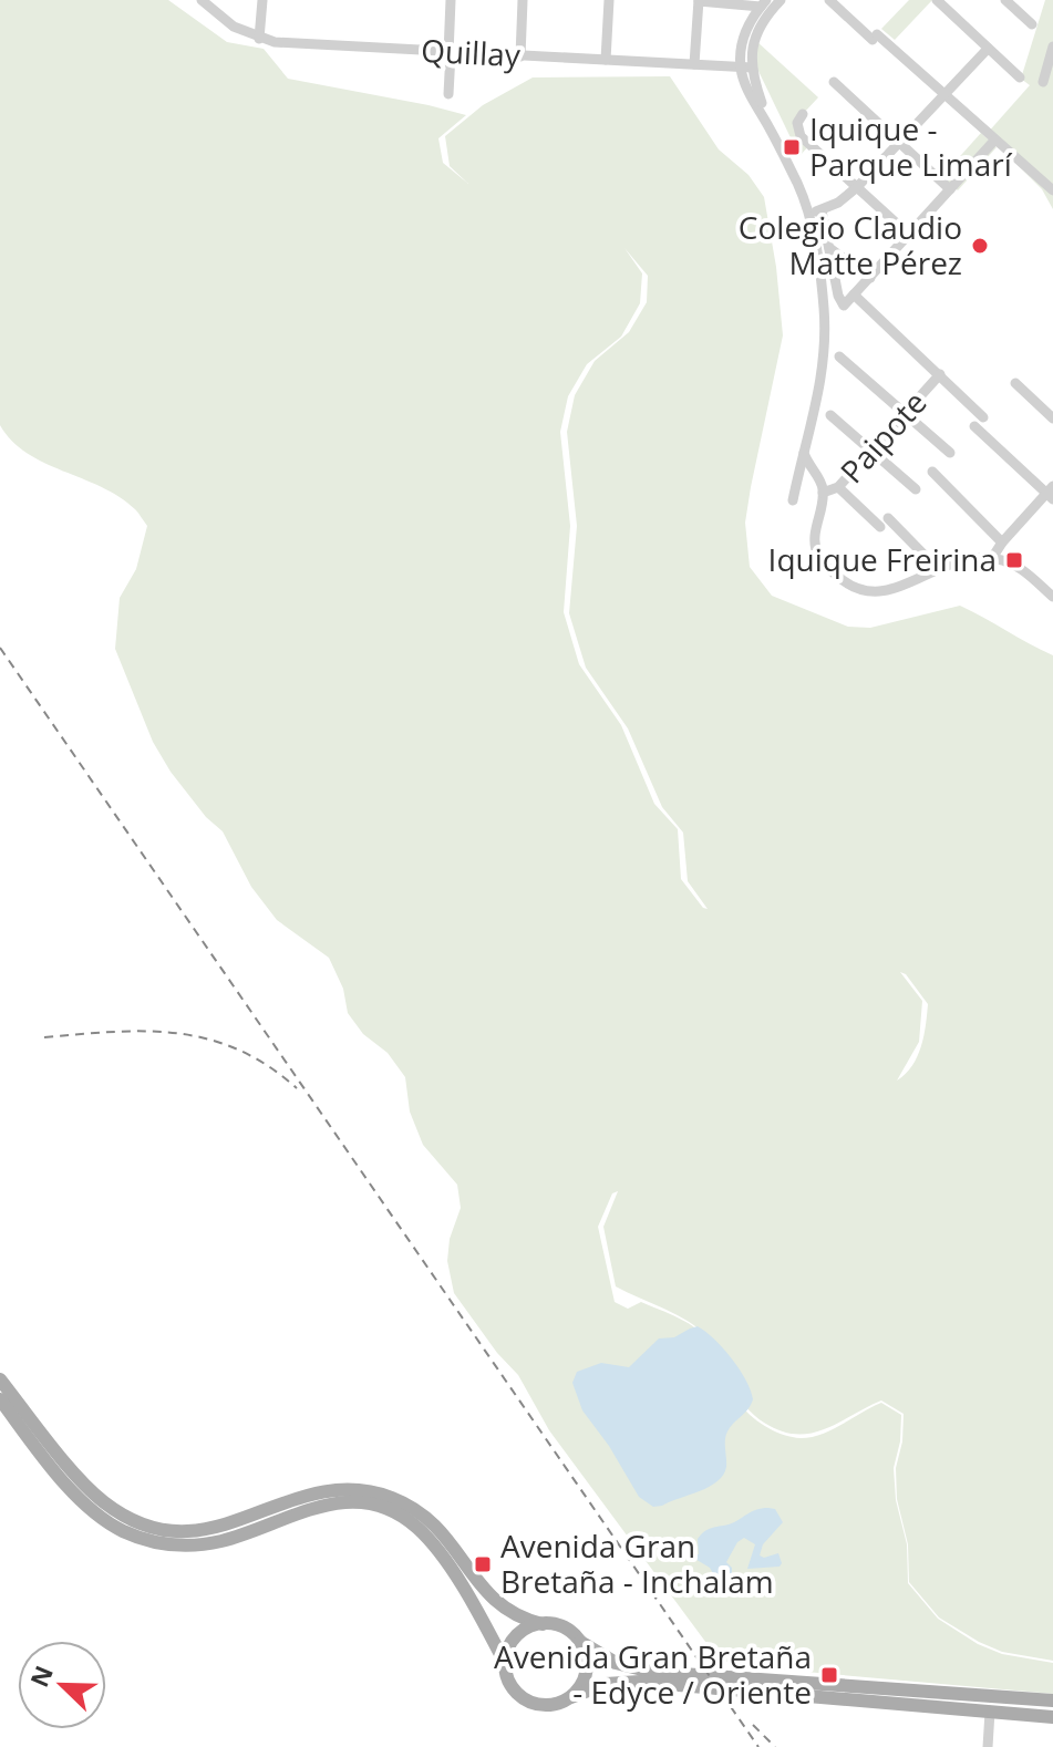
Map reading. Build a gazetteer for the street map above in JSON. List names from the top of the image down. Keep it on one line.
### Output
{"streets":{"street":["Quillay","Paipote"]},"places":{"transit":["Iquique - Parque Limarí","Iquique Freirina","Avenida Gran Bretaña - Inchalam","Avenida Gran Bretaña - Edyce / Oriente"],"other":["Colegio Claudio Matte Pérez"]},"north":"top left"}
